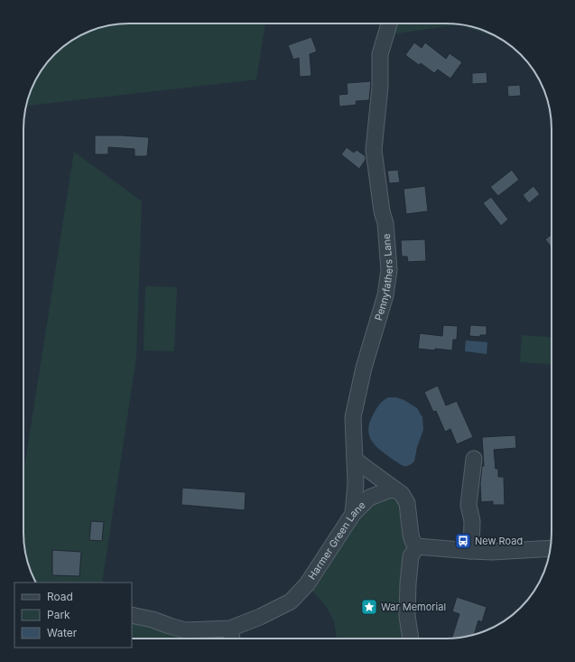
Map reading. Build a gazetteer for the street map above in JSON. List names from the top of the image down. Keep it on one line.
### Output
{"streets":{"street":["Pennyfathers Lane","Harmer Green Lane"]},"crossings":[["Pennyfathers Lane","Harmer Green Lane"]],"places":{"bus stop":["New Road"],"place":["War Memorial"]},"legend":["Road","Park","Water"]}
